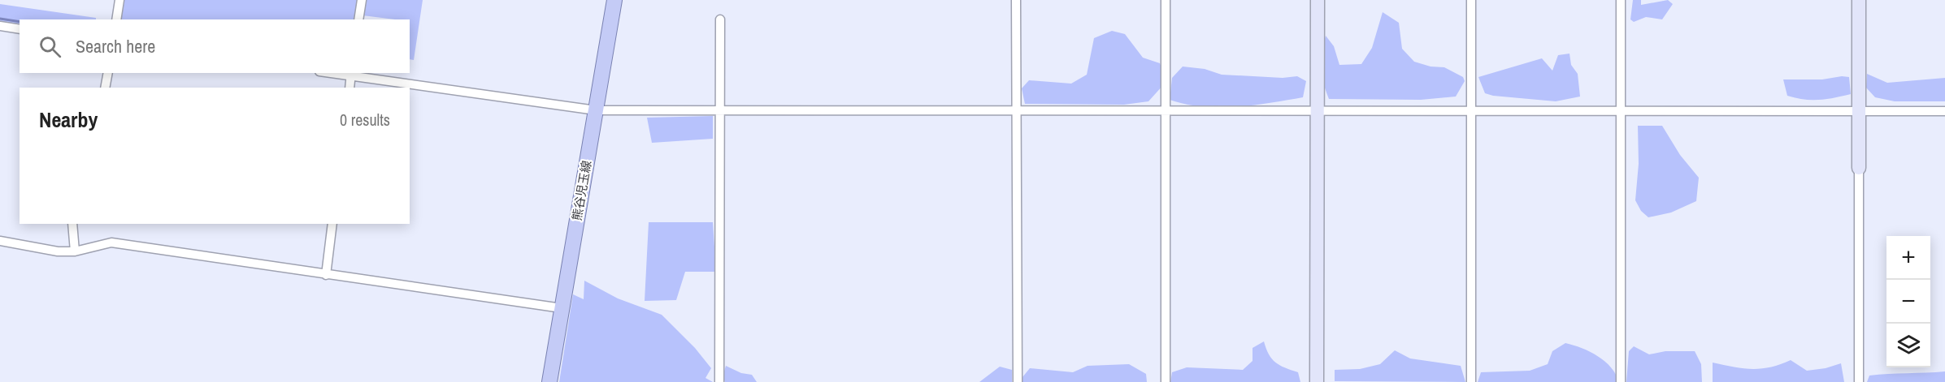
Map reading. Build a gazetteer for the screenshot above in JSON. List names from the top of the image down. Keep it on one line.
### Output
{"streets":{"main road":["熊谷児玉線"]},"page":{"search":"Search here","heading":["Nearby","0 results"],"map_buttons":["+","−"]}}
